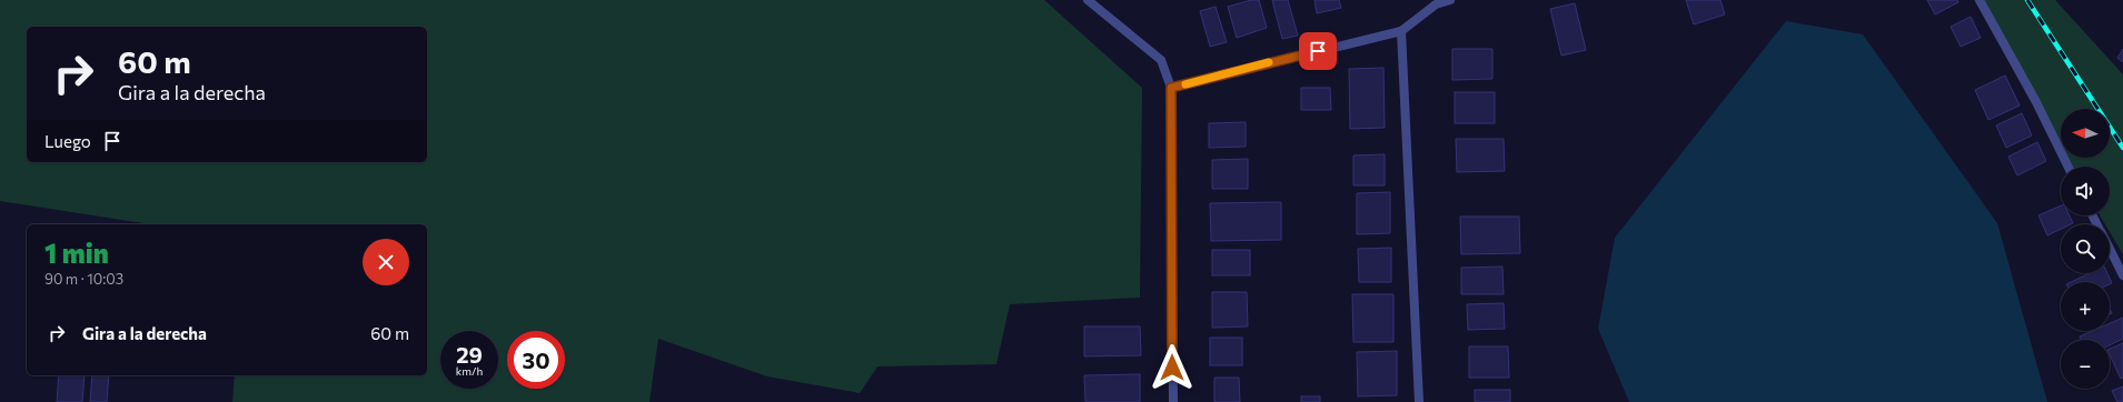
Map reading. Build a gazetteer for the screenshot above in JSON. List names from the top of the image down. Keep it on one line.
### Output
{"north":"left","page":{"turn":["60 m","Gira a la derecha"],"map_buttons":["+","−"],"then":"Luego","heading":["1 min","90 m · 10:03"],"list":[{"name":"Gira a la derecha","value":"60 m"}],"speed":"29 km/h","limit":"30"}}
